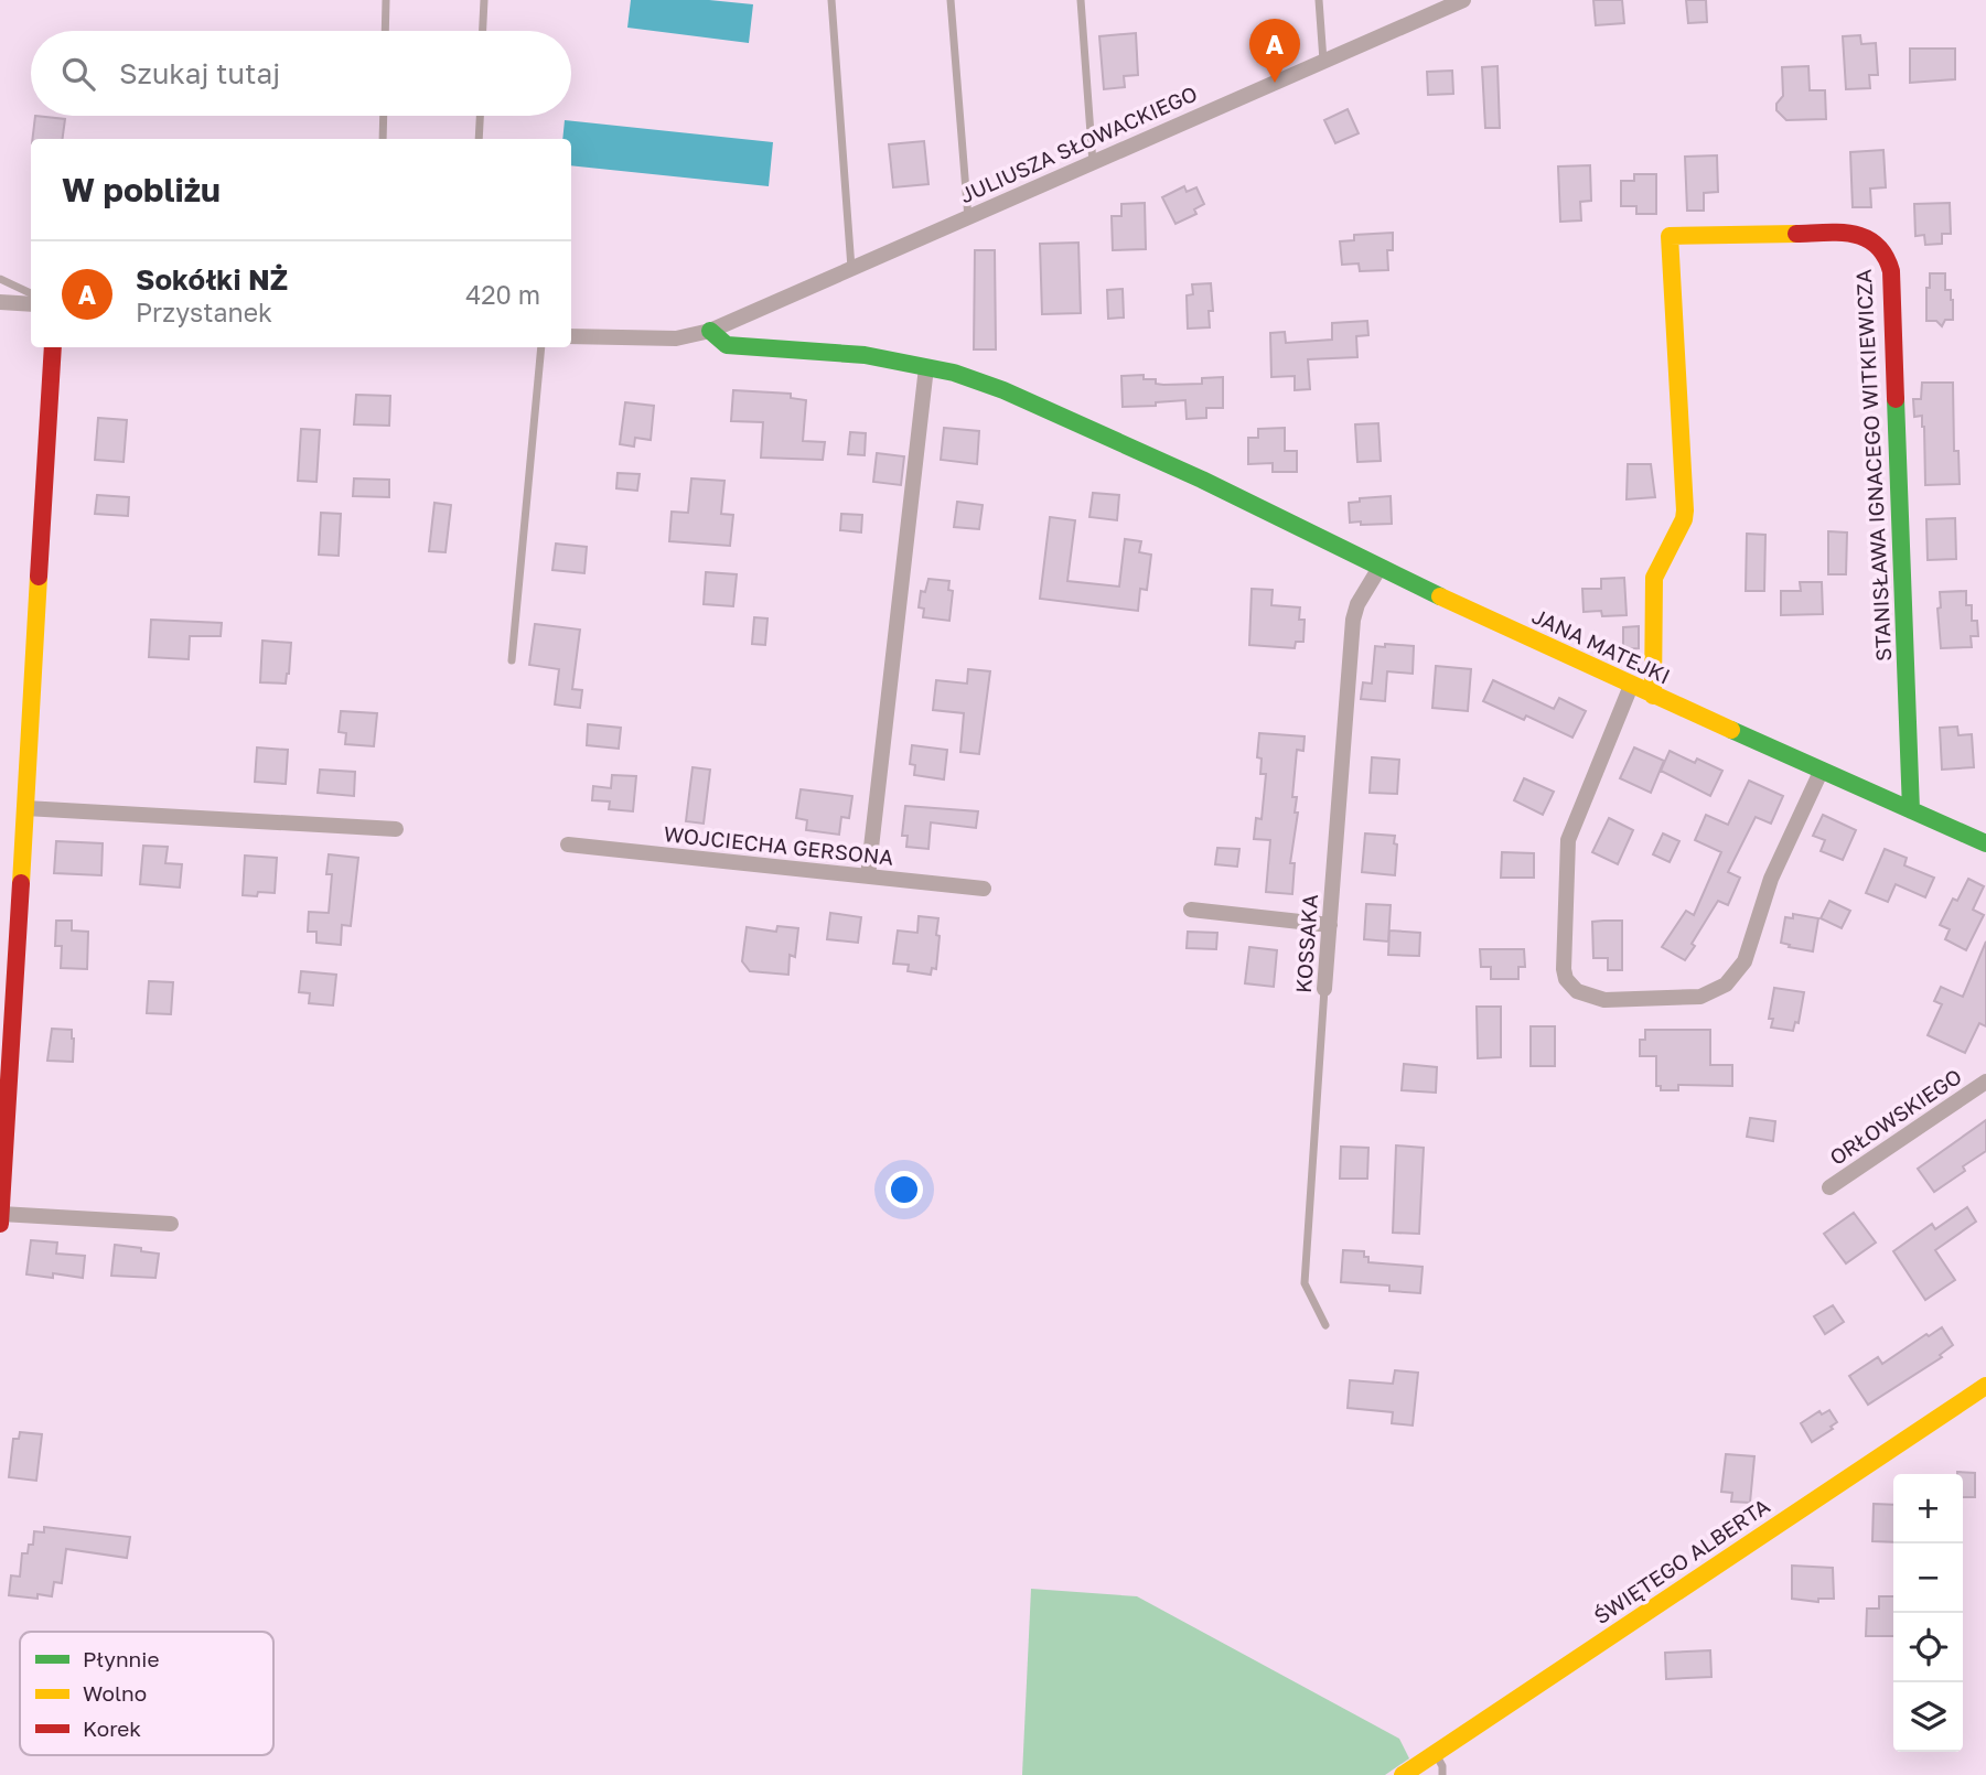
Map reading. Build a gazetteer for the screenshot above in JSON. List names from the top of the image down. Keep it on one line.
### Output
{"streets":{"street":["JULIUSZA SŁOWACKIEGO","STANISŁAWA IGNACEGO WITKIEWICZA","JANA MATEJKI","WOJCIECHA GERSONA","KOSSAKA","ORŁOWSKIEGO","ŚWIĘTEGO ALBERTA"]},"crossings":[["STANISŁAWA IGNACEGO WITKIEWICZA","JANA MATEJKI"],["JANA MATEJKI","KOSSAKA"]],"legend":["Płynnie","Wolno","Korek"],"page":{"pins":"A","search":"Szukaj tutaj","heading":"W pobliżu","list":[{"mark":"A","name":"Sokółki NŻ","note":"Przystanek","value":"420 m"}],"map_buttons":["+","−"]}}
